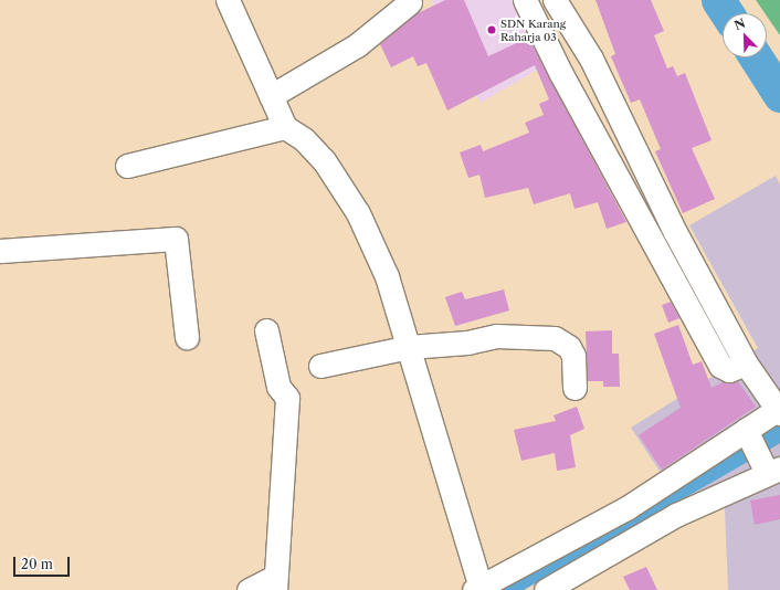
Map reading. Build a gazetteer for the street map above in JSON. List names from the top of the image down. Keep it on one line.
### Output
{"places":["SDN Karang Raharja 03"],"scale_bar":"20 m","north":"top left"}
